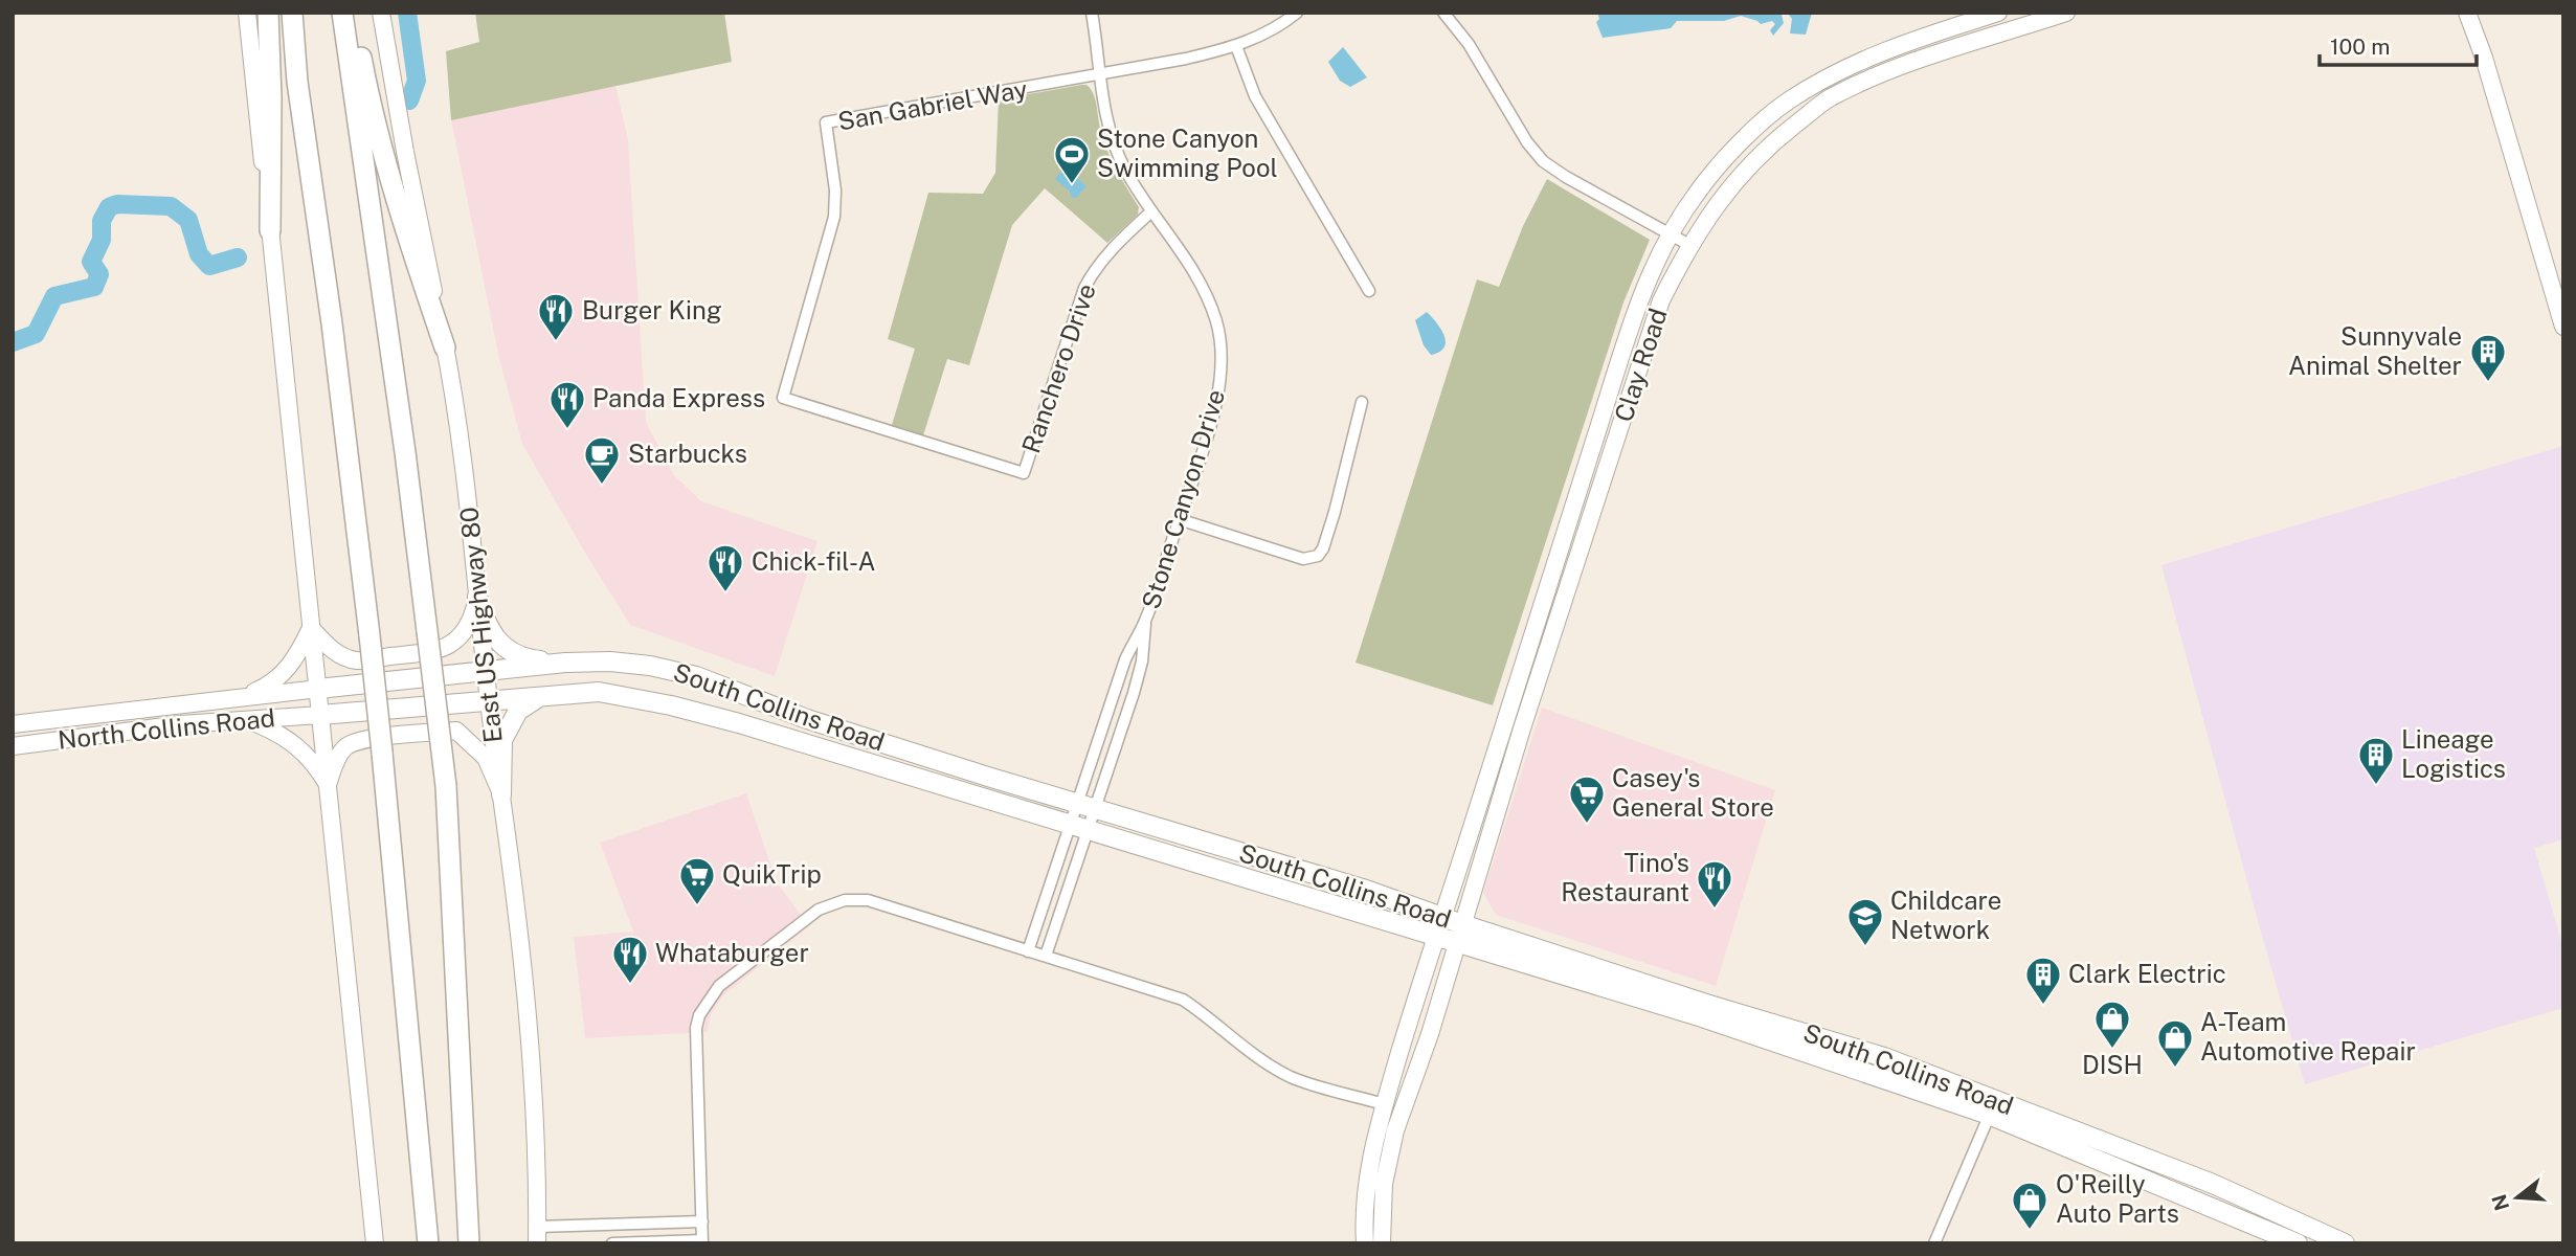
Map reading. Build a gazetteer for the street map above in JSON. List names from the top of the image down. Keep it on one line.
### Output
{"streets":{"main road":["Clay Road","East US Highway 80","South Collins Road","North Collins Road"],"street":["San Gabriel Way","Ranchero Drive","Stone Canyon Drive"]},"crossings":[["San Gabriel Way","Ranchero Drive"],["San Gabriel Way","Stone Canyon Drive"],["Clay Road","South Collins Road"],["Ranchero Drive","Stone Canyon Drive"],["Stone Canyon Drive","South Collins Road"],["East US Highway 80","South Collins Road"],["South Collins Road","North Collins Road"]],"places":{"sports":["Stone Canyon Swimming Pool"],"restaurant":["Burger King","Panda Express","Chick-fil-A","Tino's Restaurant","Whataburger"],"building":["Sunnyvale Animal Shelter","Lineage Logistics","Clark Electric"],"cafe":["Starbucks"],"supermarket":["Casey's General Store","QuikTrip"],"school or university":["Childcare Network"],"shop":["DISH","A-Team Automotive Repair","O'Reilly Auto Parts"]},"scale_bar":"100 m","north":"left"}
